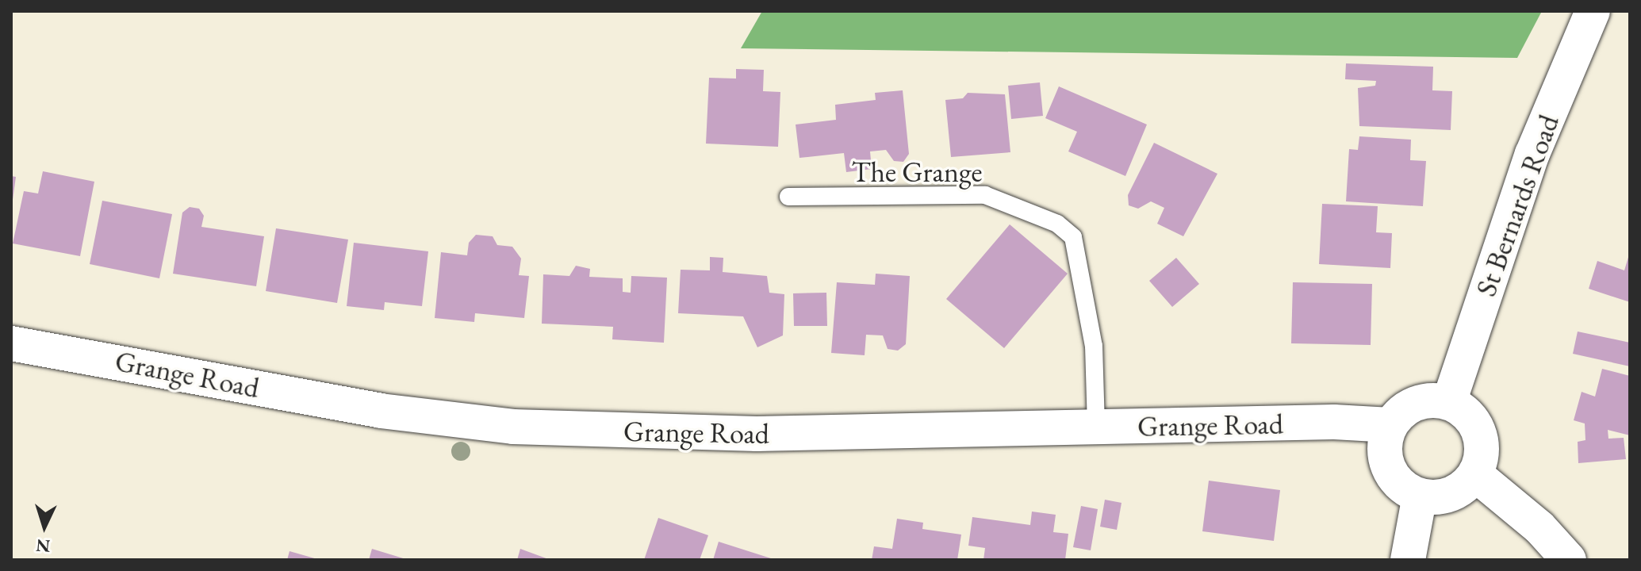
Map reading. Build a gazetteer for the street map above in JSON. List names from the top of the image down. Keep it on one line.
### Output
{"streets":{"street":["St Bernards Road","Grange Road"],"lane":["The Grange"]},"crossings":[["The Grange","Grange Road"],["St Bernards Road","Grange Road"]],"north":"bottom"}
